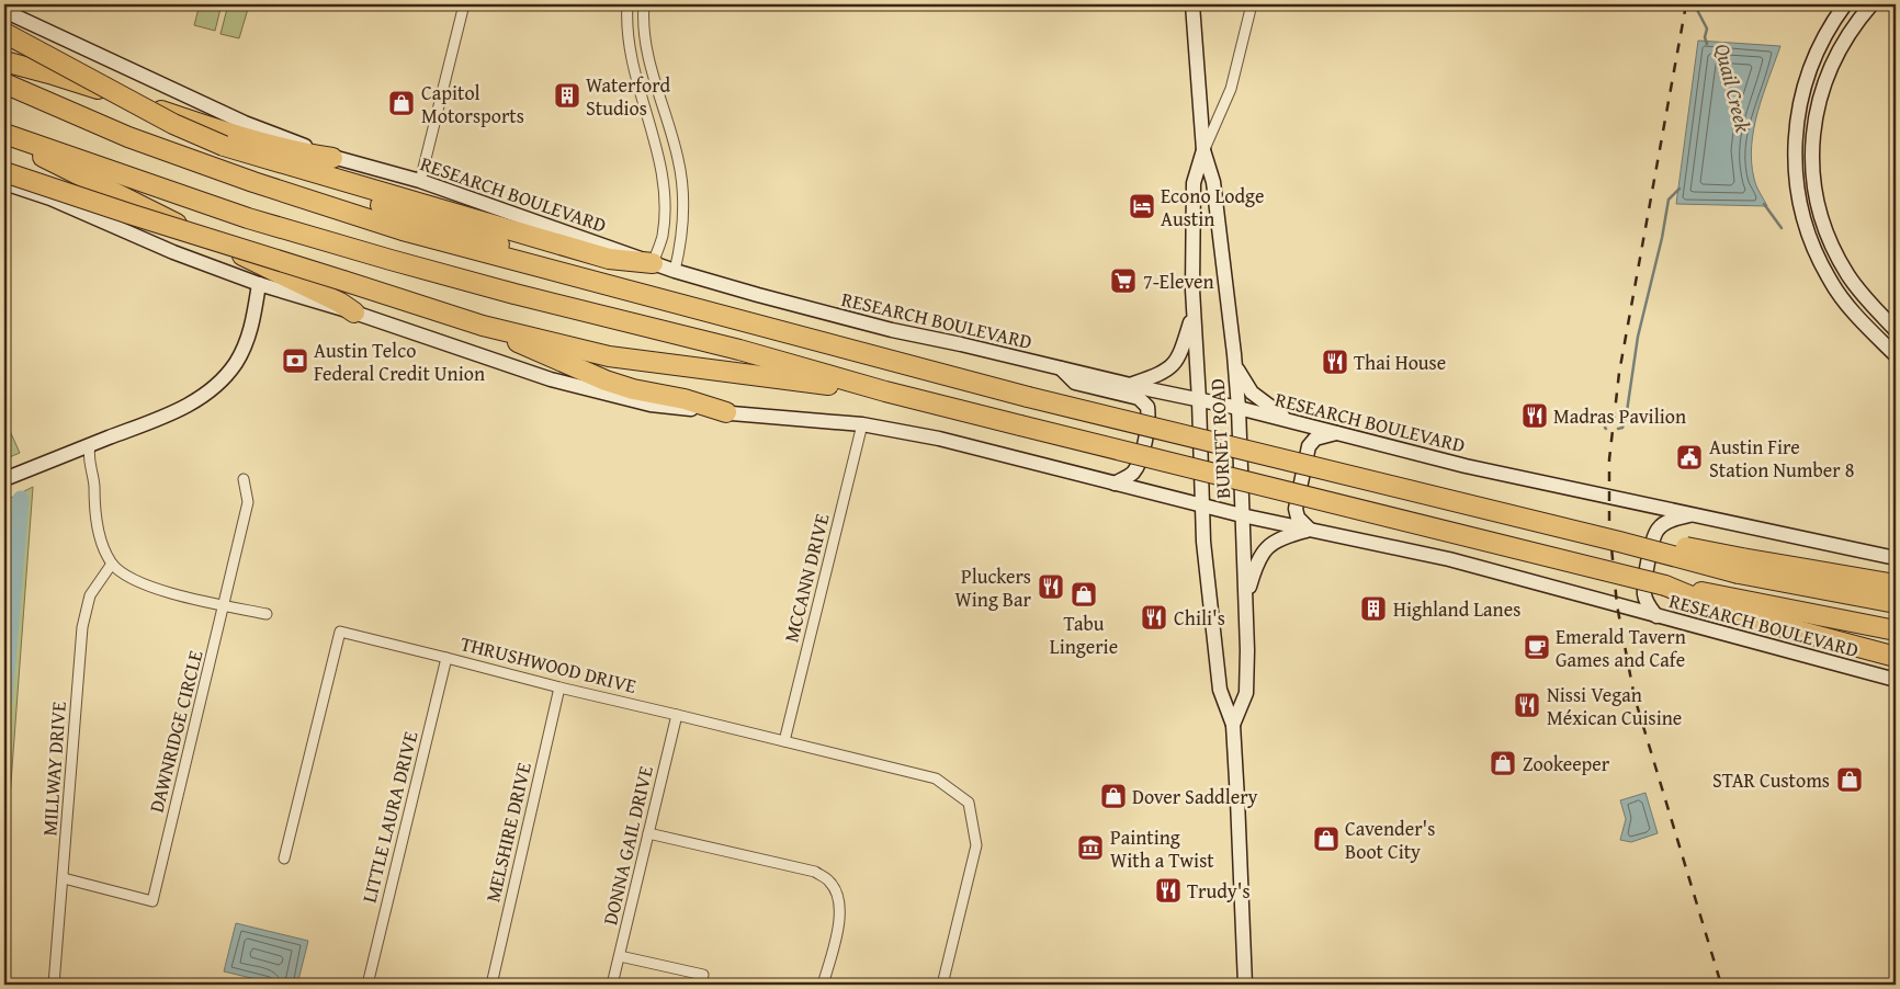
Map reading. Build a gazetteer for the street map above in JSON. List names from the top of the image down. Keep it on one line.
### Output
{"streets":{"main road":["RESEARCH BOULEVARD","BURNET ROAD"],"street":["MCCANN DRIVE","THRUSHWOOD DRIVE","DAWNRIDGE CIRCLE","MILLWAY DRIVE","LITTLE LAURA DRIVE","MELSHIRE DRIVE","DONNA GAIL DRIVE"]},"crossings":[["RESEARCH BOULEVARD","BURNET ROAD"],["RESEARCH BOULEVARD","MCCANN DRIVE"],["MCCANN DRIVE","THRUSHWOOD DRIVE"],["THRUSHWOOD DRIVE","LITTLE LAURA DRIVE"],["THRUSHWOOD DRIVE","MELSHIRE DRIVE"],["THRUSHWOOD DRIVE","DONNA GAIL DRIVE"],["DAWNRIDGE CIRCLE","MILLWAY DRIVE"]],"water":["Quail Creek"],"places":{"building":["Waterford Studios","Highland Lanes"],"shop":["Capitol Motorsports","Tabu Lingerie","Zookeeper","STAR Customs","Dover Saddlery","Cavender's Boot City"],"hotel":["Econo Lodge Austin"],"supermarket":["7-Eleven"],"bank":["Austin Telco Federal Credit Union"],"restaurant":["Thai House","Madras Pavilion","Pluckers Wing Bar","Chili's","Nissi Vegan Méxican Cuisine","Trudy's"],"public building":["Austin Fire Station Number 8"],"cafe":["Emerald Tavern Games and Cafe"],"museum":["Painting With a Twist"]}}
